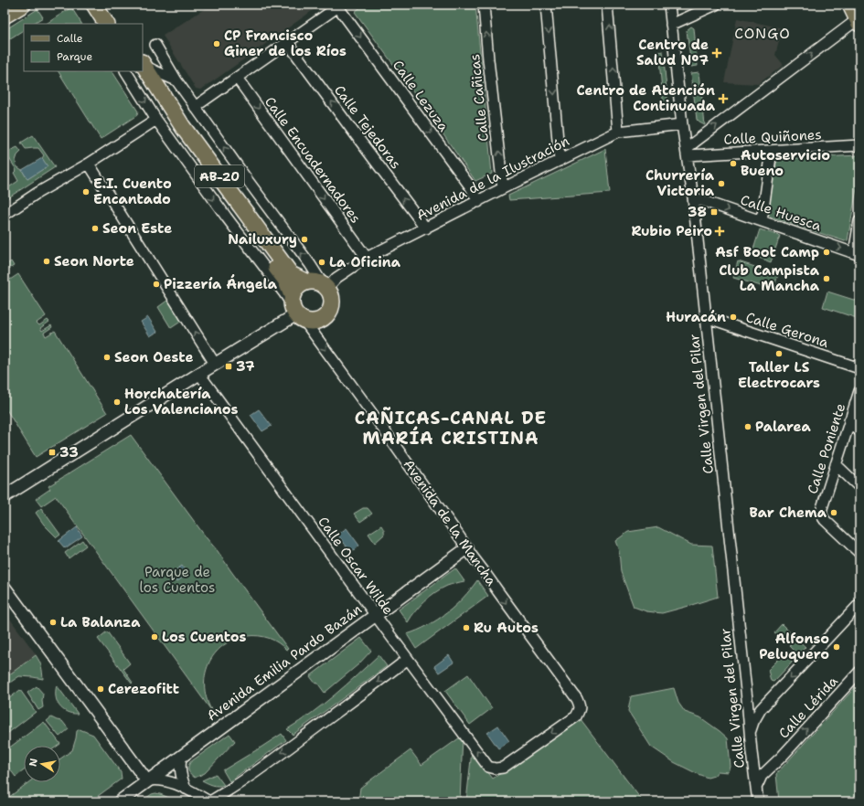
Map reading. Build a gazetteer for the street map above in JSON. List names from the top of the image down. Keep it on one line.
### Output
{"streets":{"main road":["AB-20","Avenida de la Mancha"],"street":["Calle Lezuza","Calle Cañicas","Calle Tejedoras","Calle Quiñones","Calle Encuadernadores","Avenida de la Ilustración","Calle Huesca","Calle Gerona","Calle Virgen del Pilar","Calle Poniente","Calle Oscar Wilde","Avenida Emilia Pardo Bazán","Calle Lérida"]},"crossings":[["Calle Lezuza","Avenida de la Ilustración"],["Calle Cañicas","Avenida de la Ilustración"],["Calle Tejedoras","Avenida de la Ilustración"],["Calle Quiñones","Calle Virgen del Pilar"],["Calle Encuadernadores","Avenida de la Ilustración"],["AB-20","Avenida de la Ilustración"],["AB-20","Avenida de la Mancha"],["Avenida de la Ilustración","Calle Virgen del Pilar"],["Avenida de la Ilustración","Avenida de la Mancha"],["Calle Huesca","Calle Virgen del Pilar"],["Calle Gerona","Calle Virgen del Pilar"],["Calle Virgen del Pilar","Calle Lérida"],["Avenida de la Mancha","Calle Oscar Wilde"],["Avenida de la Mancha","Avenida Emilia Pardo Bazán"],["Calle Oscar Wilde","Avenida Emilia Pardo Bazán"]],"one_way":["Calle Lezuza","Calle Tejedoras","Calle Huesca"],"districts":["CONGO","CAÑICAS-CANAL DE MARÍA CRISTINA"],"parks":["Parque de los Cuentos"],"places":{"other":["CP Francisco Giner de los Ríos","Autoservicio Bueno","Churrería Victoria","E.I. Cuento Encantado","Seon Este","Nailuxury","Asf Boot Camp","Seon Norte","La Oficina","Club Campista La Mancha","Pizzería Ángela","Huracán","Taller LS Electrocars","Seon Oeste","Horchatería Los Valencianos","Palarea","Bar Chema","La Balanza","Ru Autos","Los Cuentos","Alfonso Peluquero","Cerezofitt"],"health":["Centro de Salud Nº7","Centro de Atención Continuada","Rubio Peiro"],"transit":["38","37","33"]},"legend":["Calle","Parque"],"north":"left"}
